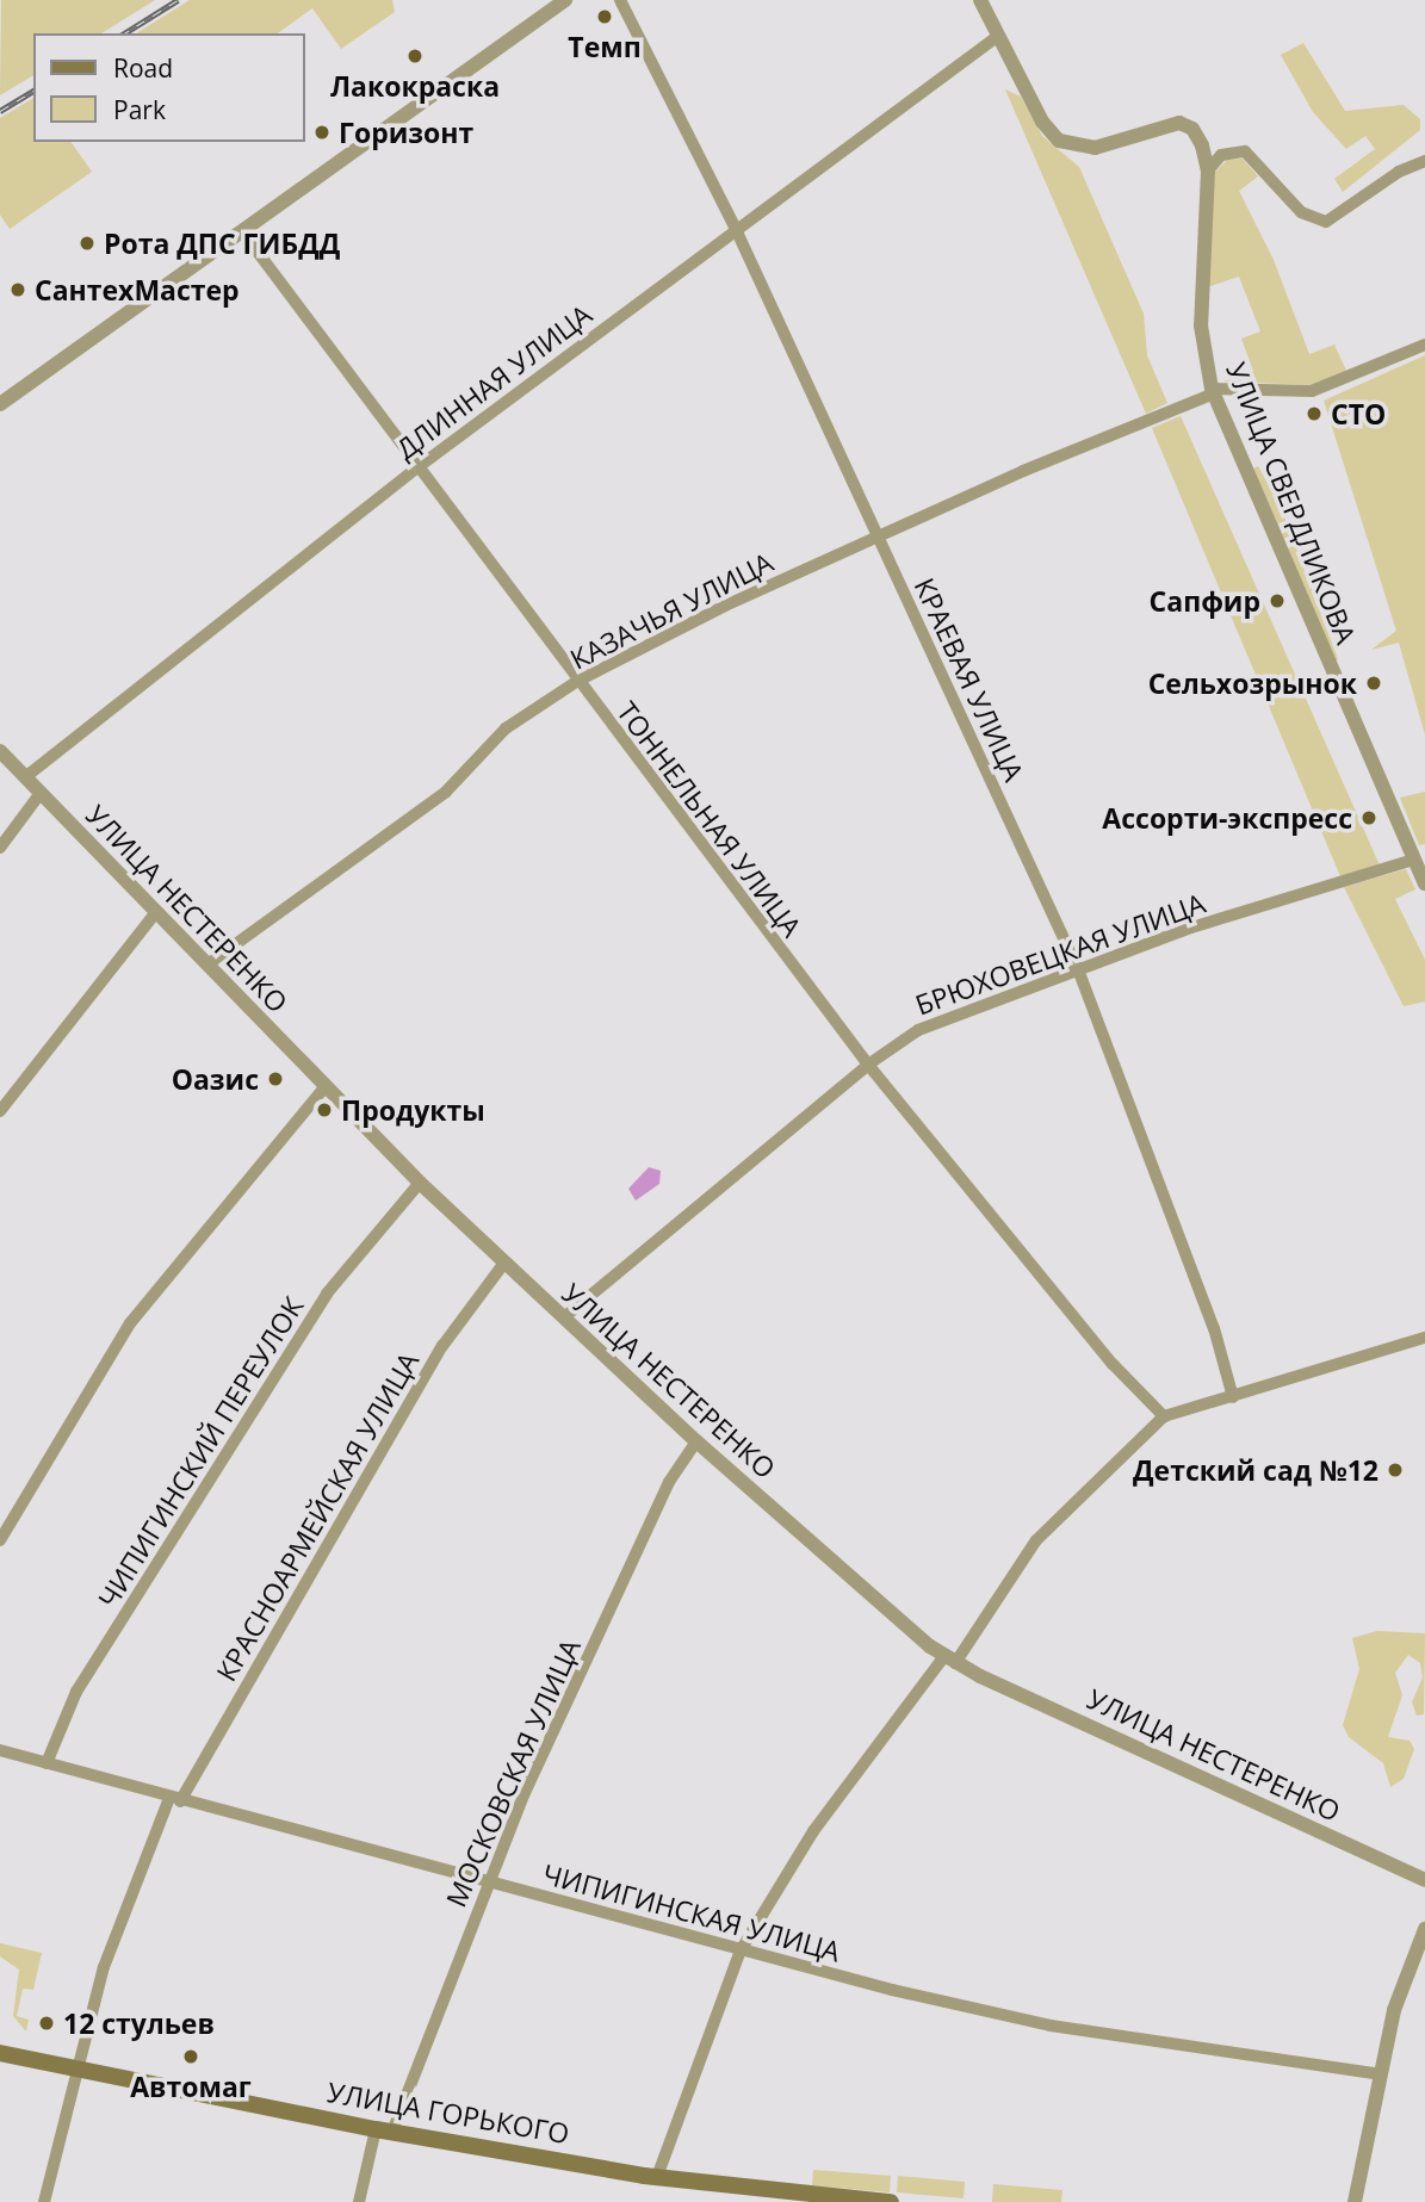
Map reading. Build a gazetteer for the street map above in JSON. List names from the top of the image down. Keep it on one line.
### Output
{"streets":{"main road":["УЛИЦА ГОРЬКОГО"],"street":["ДЛИННАЯ УЛИЦА","УЛИЦА СВЕРДЛИКОВА","КАЗАЧЬЯ УЛИЦА","КРАЕВАЯ УЛИЦА","ТОННЕЛЬНАЯ УЛИЦА","УЛИЦА НЕСТЕРЕНКО","БРЮХОВЕЦКАЯ УЛИЦА","ЧИПИГИНСКИЙ ПЕРЕУЛОК","КРАСНОАРМЕЙСКАЯ УЛИЦА","МОСКОВСКАЯ УЛИЦА","ЧИПИГИНСКАЯ УЛИЦА"]},"crossings":[["ДЛИННАЯ УЛИЦА","УЛИЦА СВЕРДЛИКОВА"],["ДЛИННАЯ УЛИЦА","КРАЕВАЯ УЛИЦА"],["ДЛИННАЯ УЛИЦА","ТОННЕЛЬНАЯ УЛИЦА"],["ДЛИННАЯ УЛИЦА","УЛИЦА НЕСТЕРЕНКО"],["УЛИЦА СВЕРДЛИКОВА","КАЗАЧЬЯ УЛИЦА"],["УЛИЦА СВЕРДЛИКОВА","БРЮХОВЕЦКАЯ УЛИЦА"],["КАЗАЧЬЯ УЛИЦА","КРАЕВАЯ УЛИЦА"],["КАЗАЧЬЯ УЛИЦА","ТОННЕЛЬНАЯ УЛИЦА"],["КАЗАЧЬЯ УЛИЦА","УЛИЦА НЕСТЕРЕНКО"],["КРАЕВАЯ УЛИЦА","БРЮХОВЕЦКАЯ УЛИЦА"],["ТОННЕЛЬНАЯ УЛИЦА","БРЮХОВЕЦКАЯ УЛИЦА"],["УЛИЦА НЕСТЕРЕНКО","БРЮХОВЕЦКАЯ УЛИЦА"],["УЛИЦА НЕСТЕРЕНКО","ЧИПИГИНСКИЙ ПЕРЕУЛОК"],["УЛИЦА НЕСТЕРЕНКО","КРАСНОАРМЕЙСКАЯ УЛИЦА"],["УЛИЦА НЕСТЕРЕНКО","МОСКОВСКАЯ УЛИЦА"],["ЧИПИГИНСКИЙ ПЕРЕУЛОК","ЧИПИГИНСКАЯ УЛИЦА"],["КРАСНОАРМЕЙСКАЯ УЛИЦА","ЧИПИГИНСКАЯ УЛИЦА"],["КРАСНОАРМЕЙСКАЯ УЛИЦА","УЛИЦА ГОРЬКОГО"],["МОСКОВСКАЯ УЛИЦА","ЧИПИГИНСКАЯ УЛИЦА"],["МОСКОВСКАЯ УЛИЦА","УЛИЦА ГОРЬКОГО"]],"places":["Темп","Лакокраска","Горизонт","Рота ДПС ГИБДД","СантехМастер","СТО","Сапфир","Сельхозрынок","Ассорти-экспресс","Оазис","Продукты","Детский сад №12","12 стульев","Автомаг"],"legend":["Road","Park"]}
